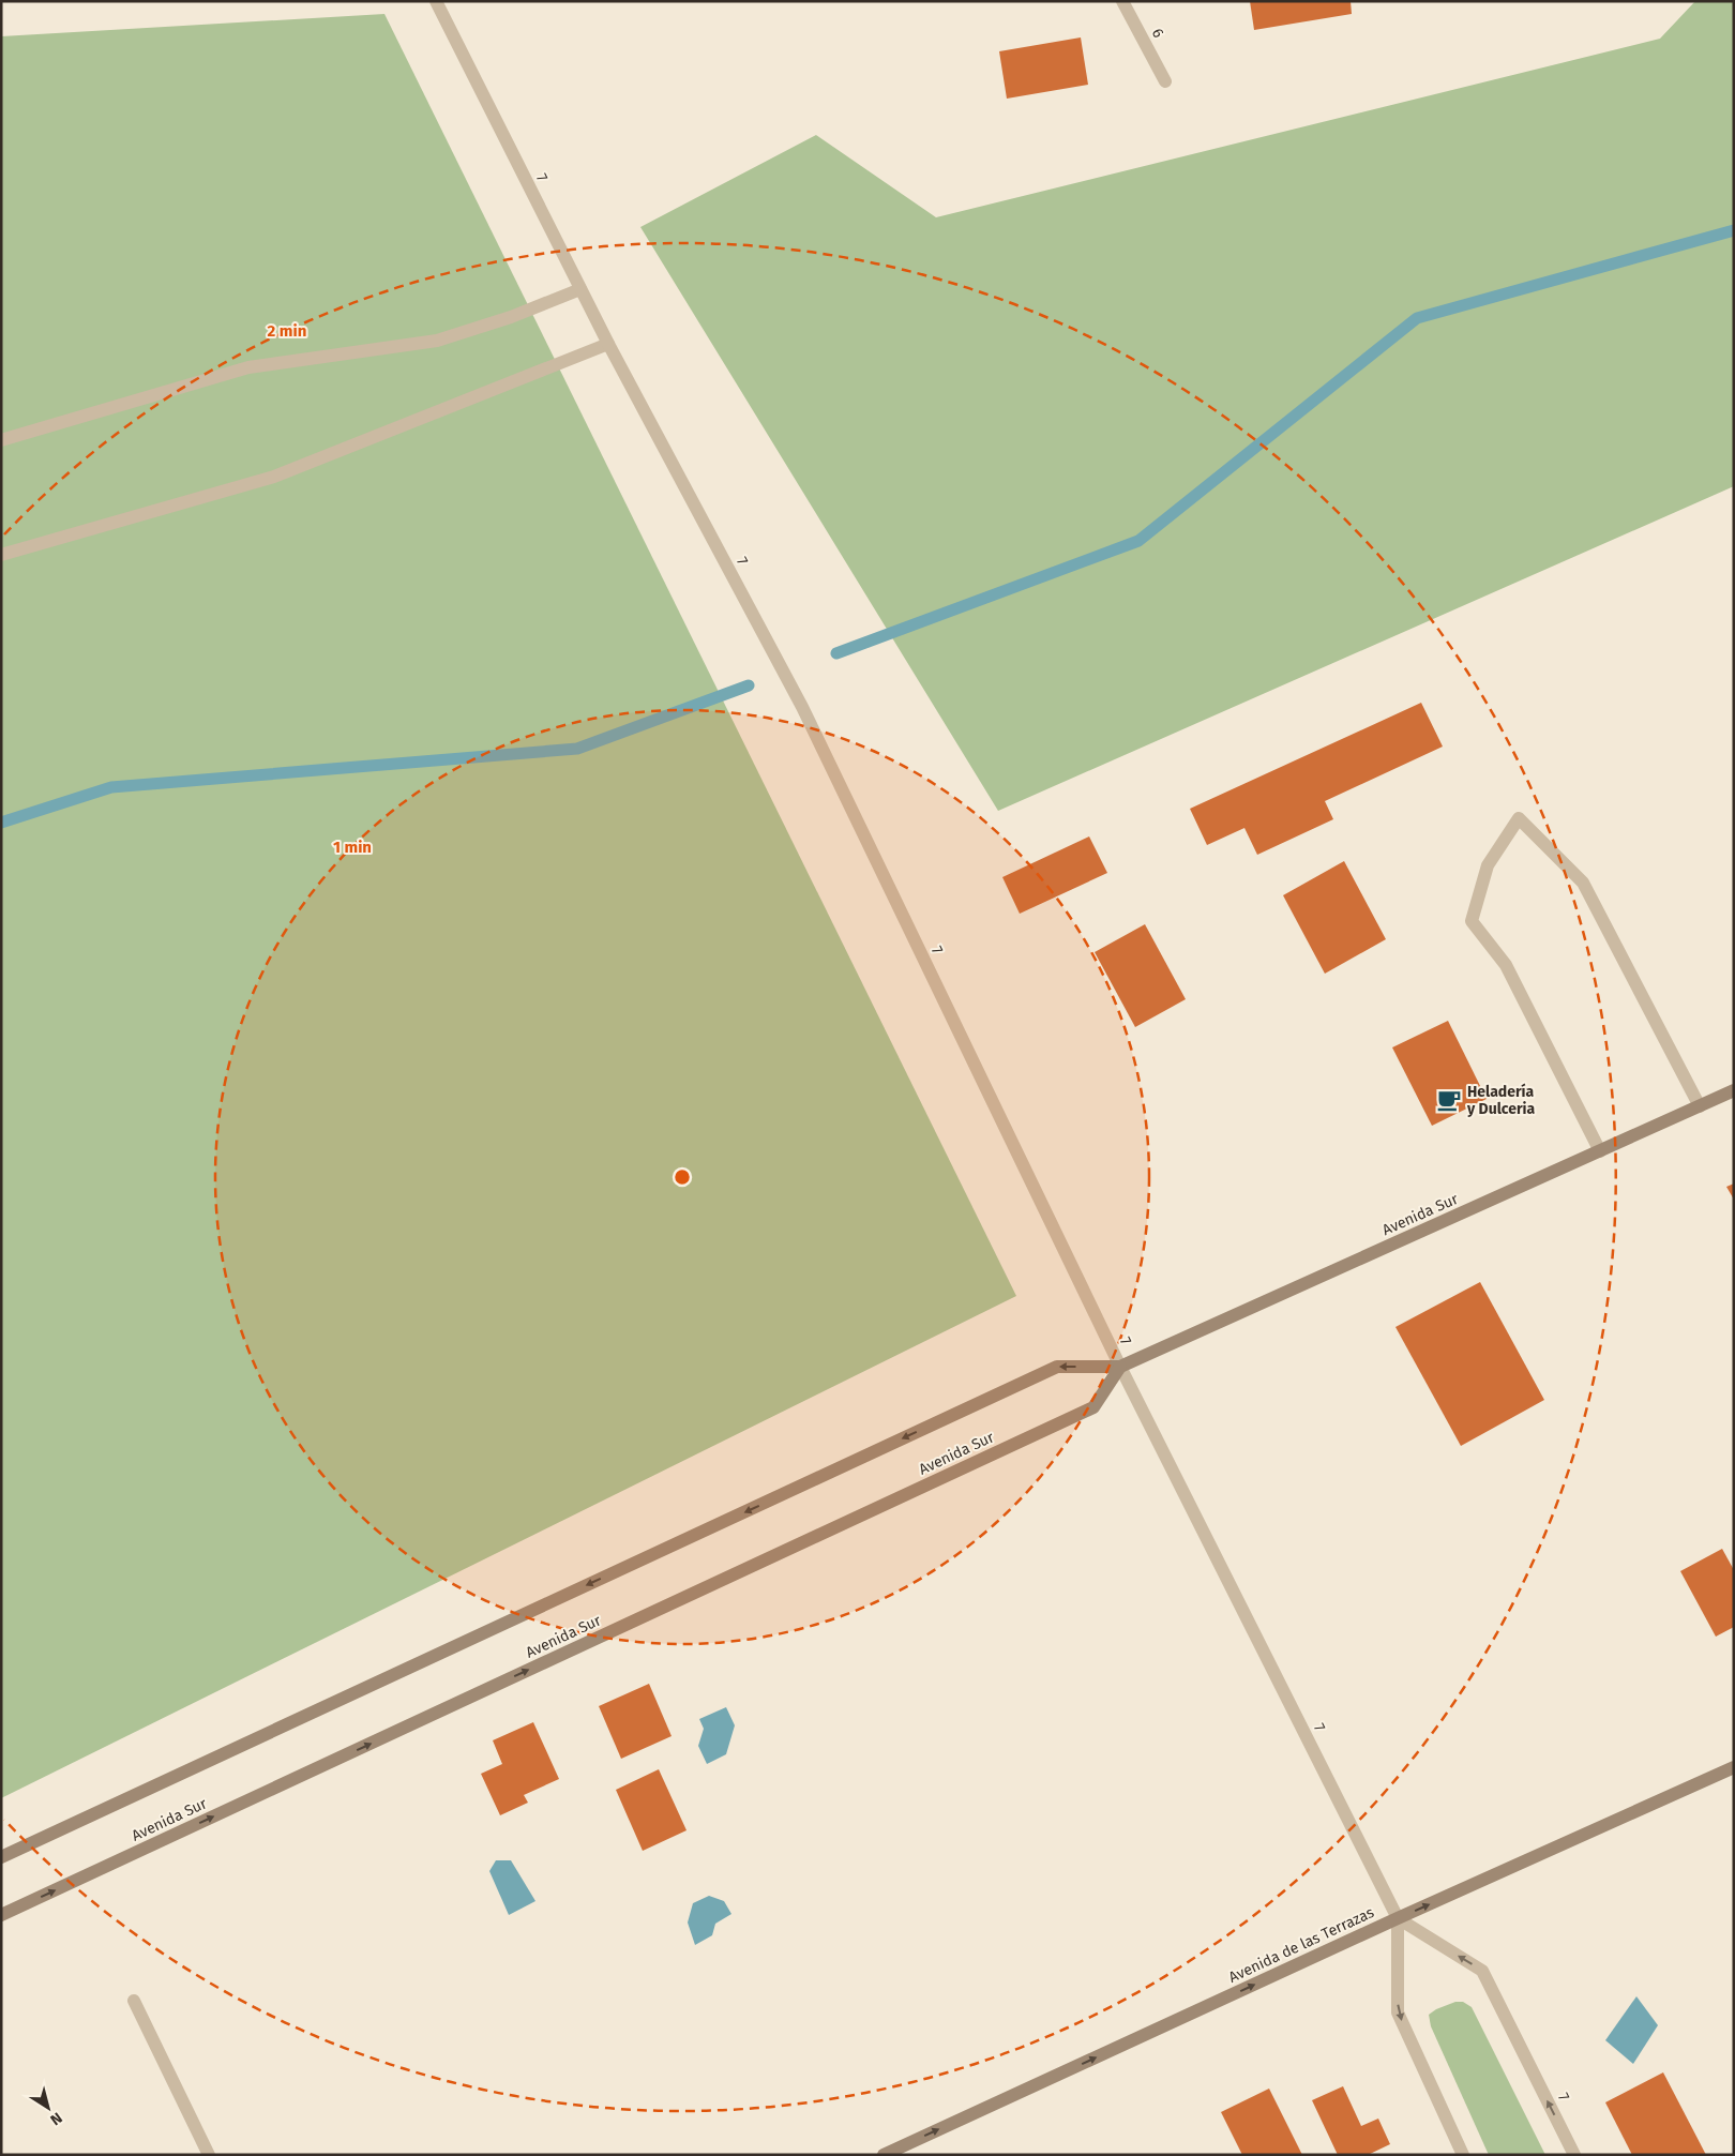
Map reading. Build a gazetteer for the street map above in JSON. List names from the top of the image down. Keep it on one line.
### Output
{"streets":{"street":["6","7","Avenida Sur","Avenida de las Terrazas"]},"crossings":[["7","Avenida Sur"],["7","Avenida de las Terrazas"]],"one_way":["Avenida de las Terrazas"],"places":{"cafe":["Heladería y Dulceria"]},"north":"bottom right","rings":["2 min","1 min"]}
